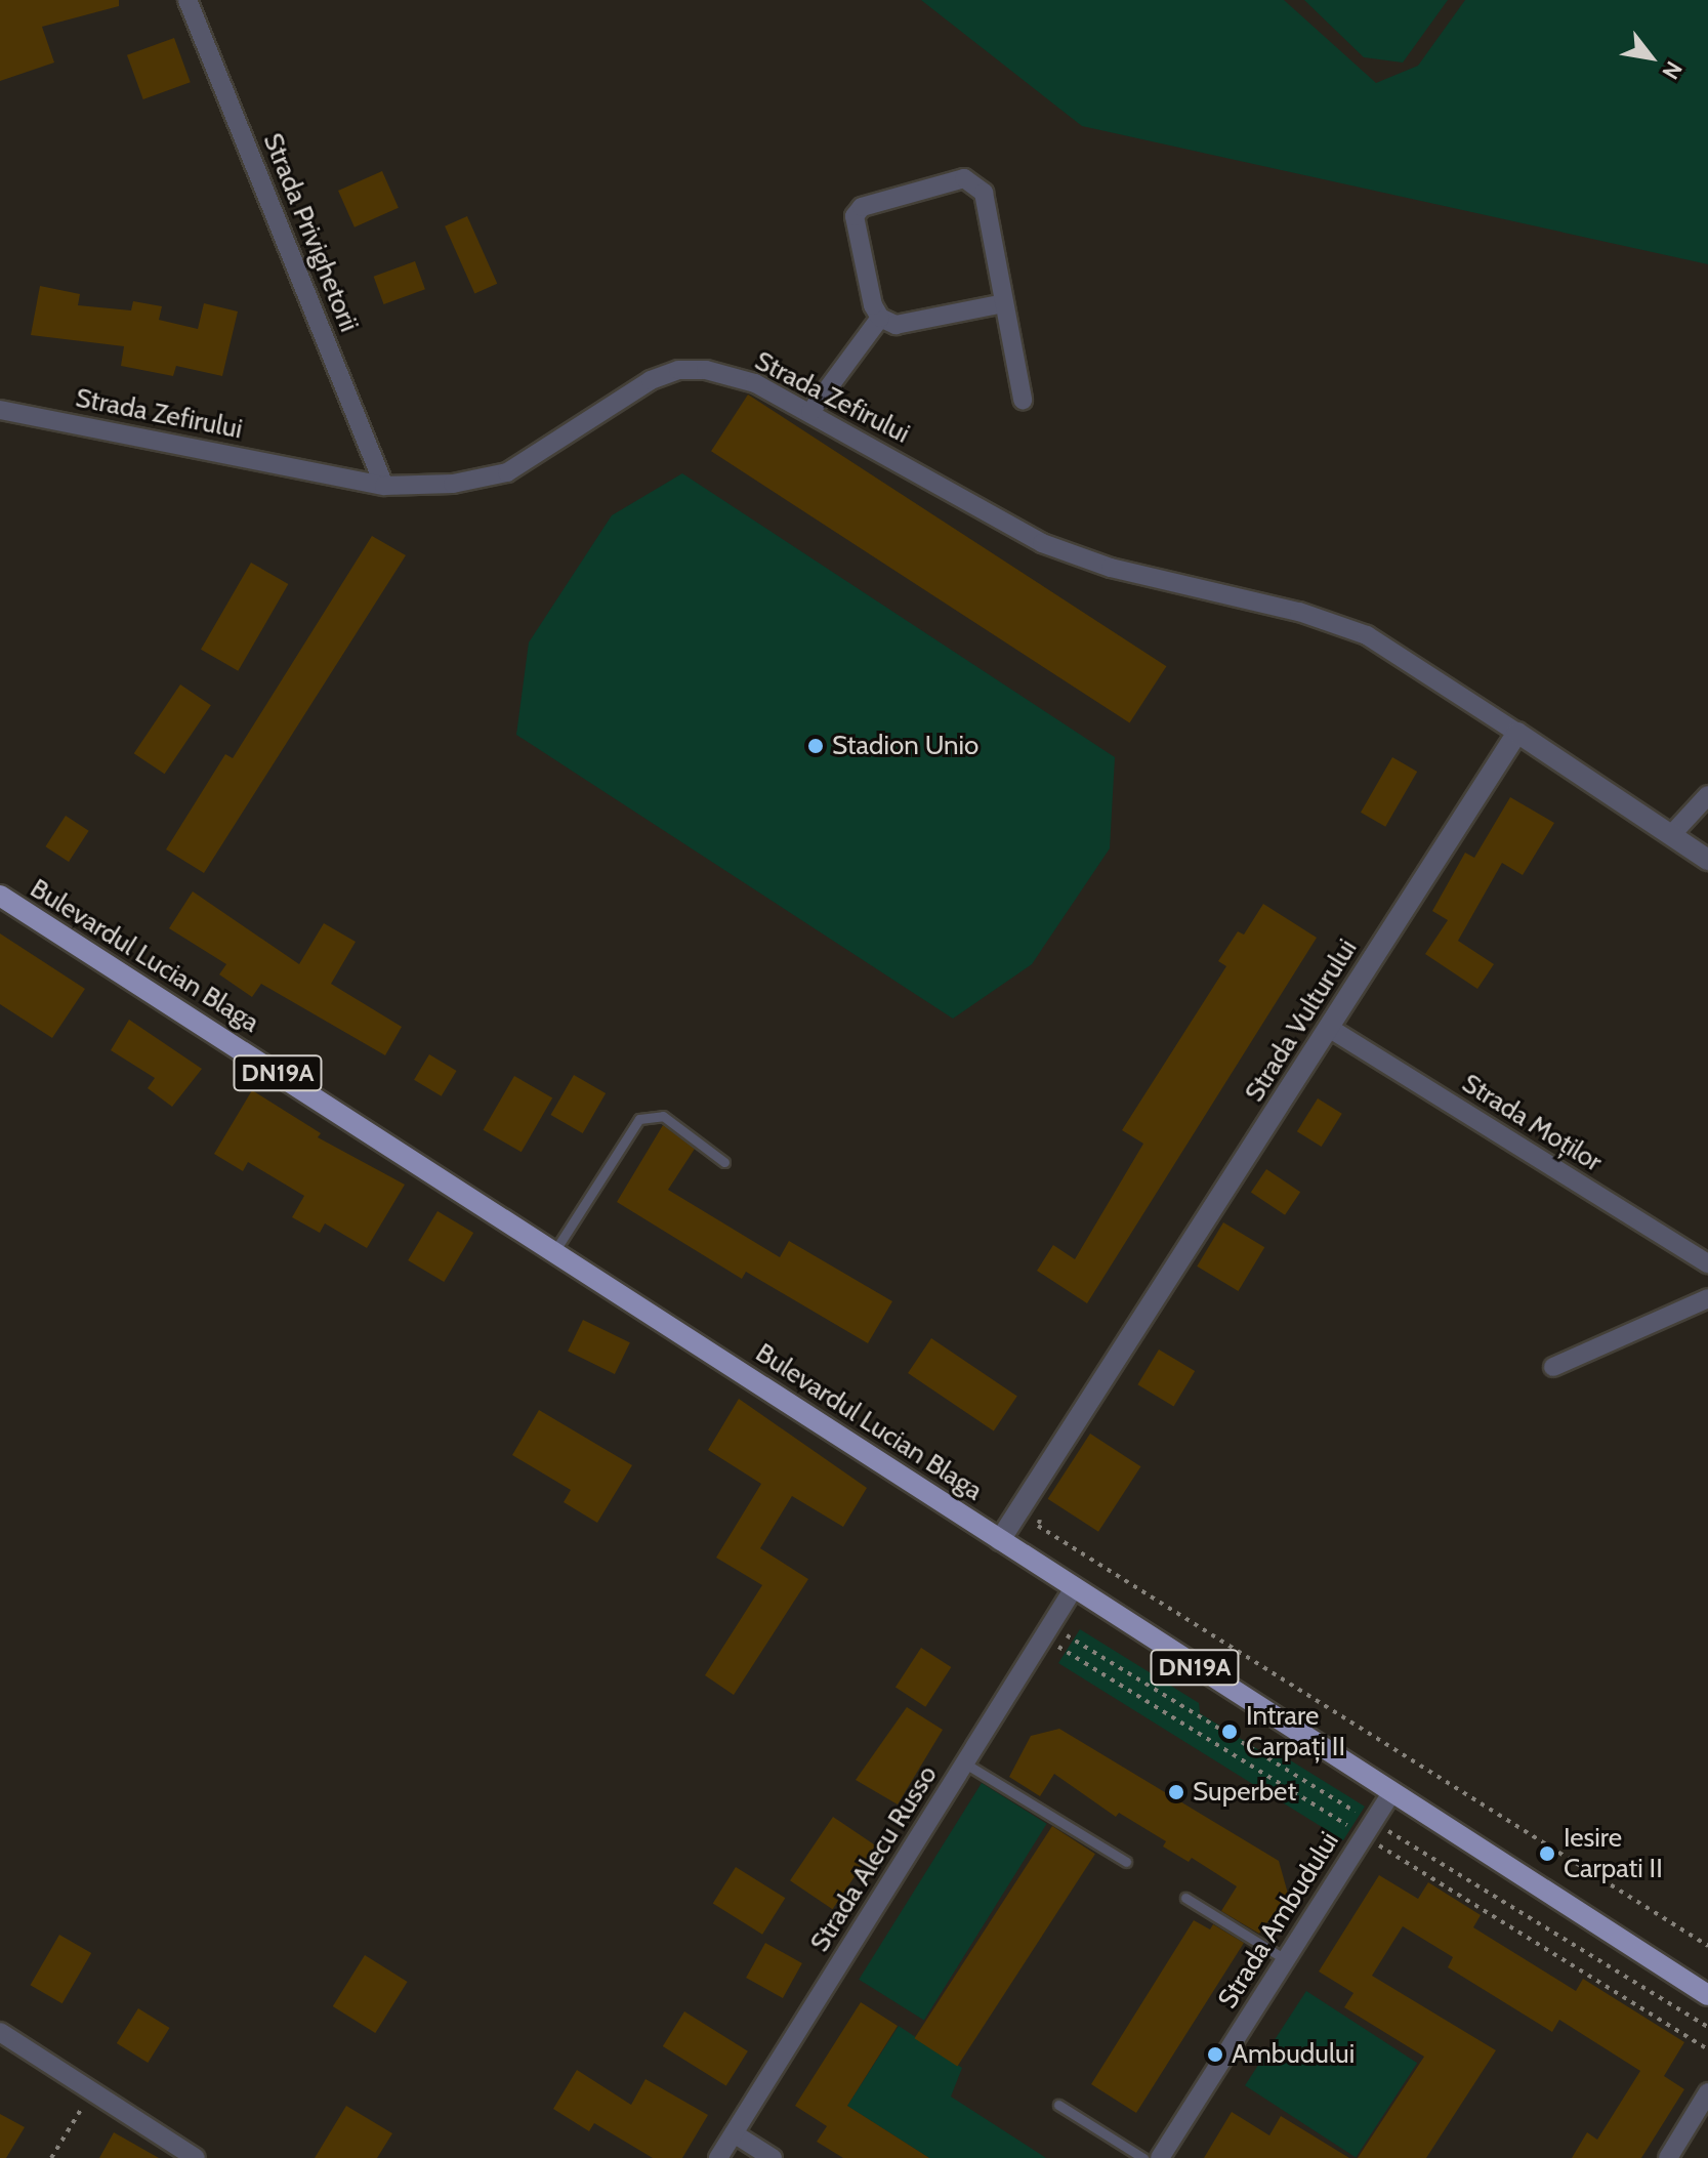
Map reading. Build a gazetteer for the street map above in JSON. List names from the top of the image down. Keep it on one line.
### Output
{"streets":{"main road":["Bulevardul Lucian Blaga","DN19A"],"street":["Strada Privighetorii","Strada Zefirului","Strada Vulturului","Strada Moților","Strada Alecu Russo","Strada Ambudului"]},"crossings":[["Strada Privighetorii","Strada Zefirului"],["Strada Zefirului","Strada Vulturului"],["Bulevardul Lucian Blaga","Strada Vulturului"],["Bulevardul Lucian Blaga","Strada Alecu Russo"],["Bulevardul Lucian Blaga","Strada Ambudului"],["Strada Vulturului","Strada Moților"]],"places":["Stadion Unio","Intrare Carpați II","Superbet","Iesire Carpati II","Ambudului"],"north":"bottom right"}
